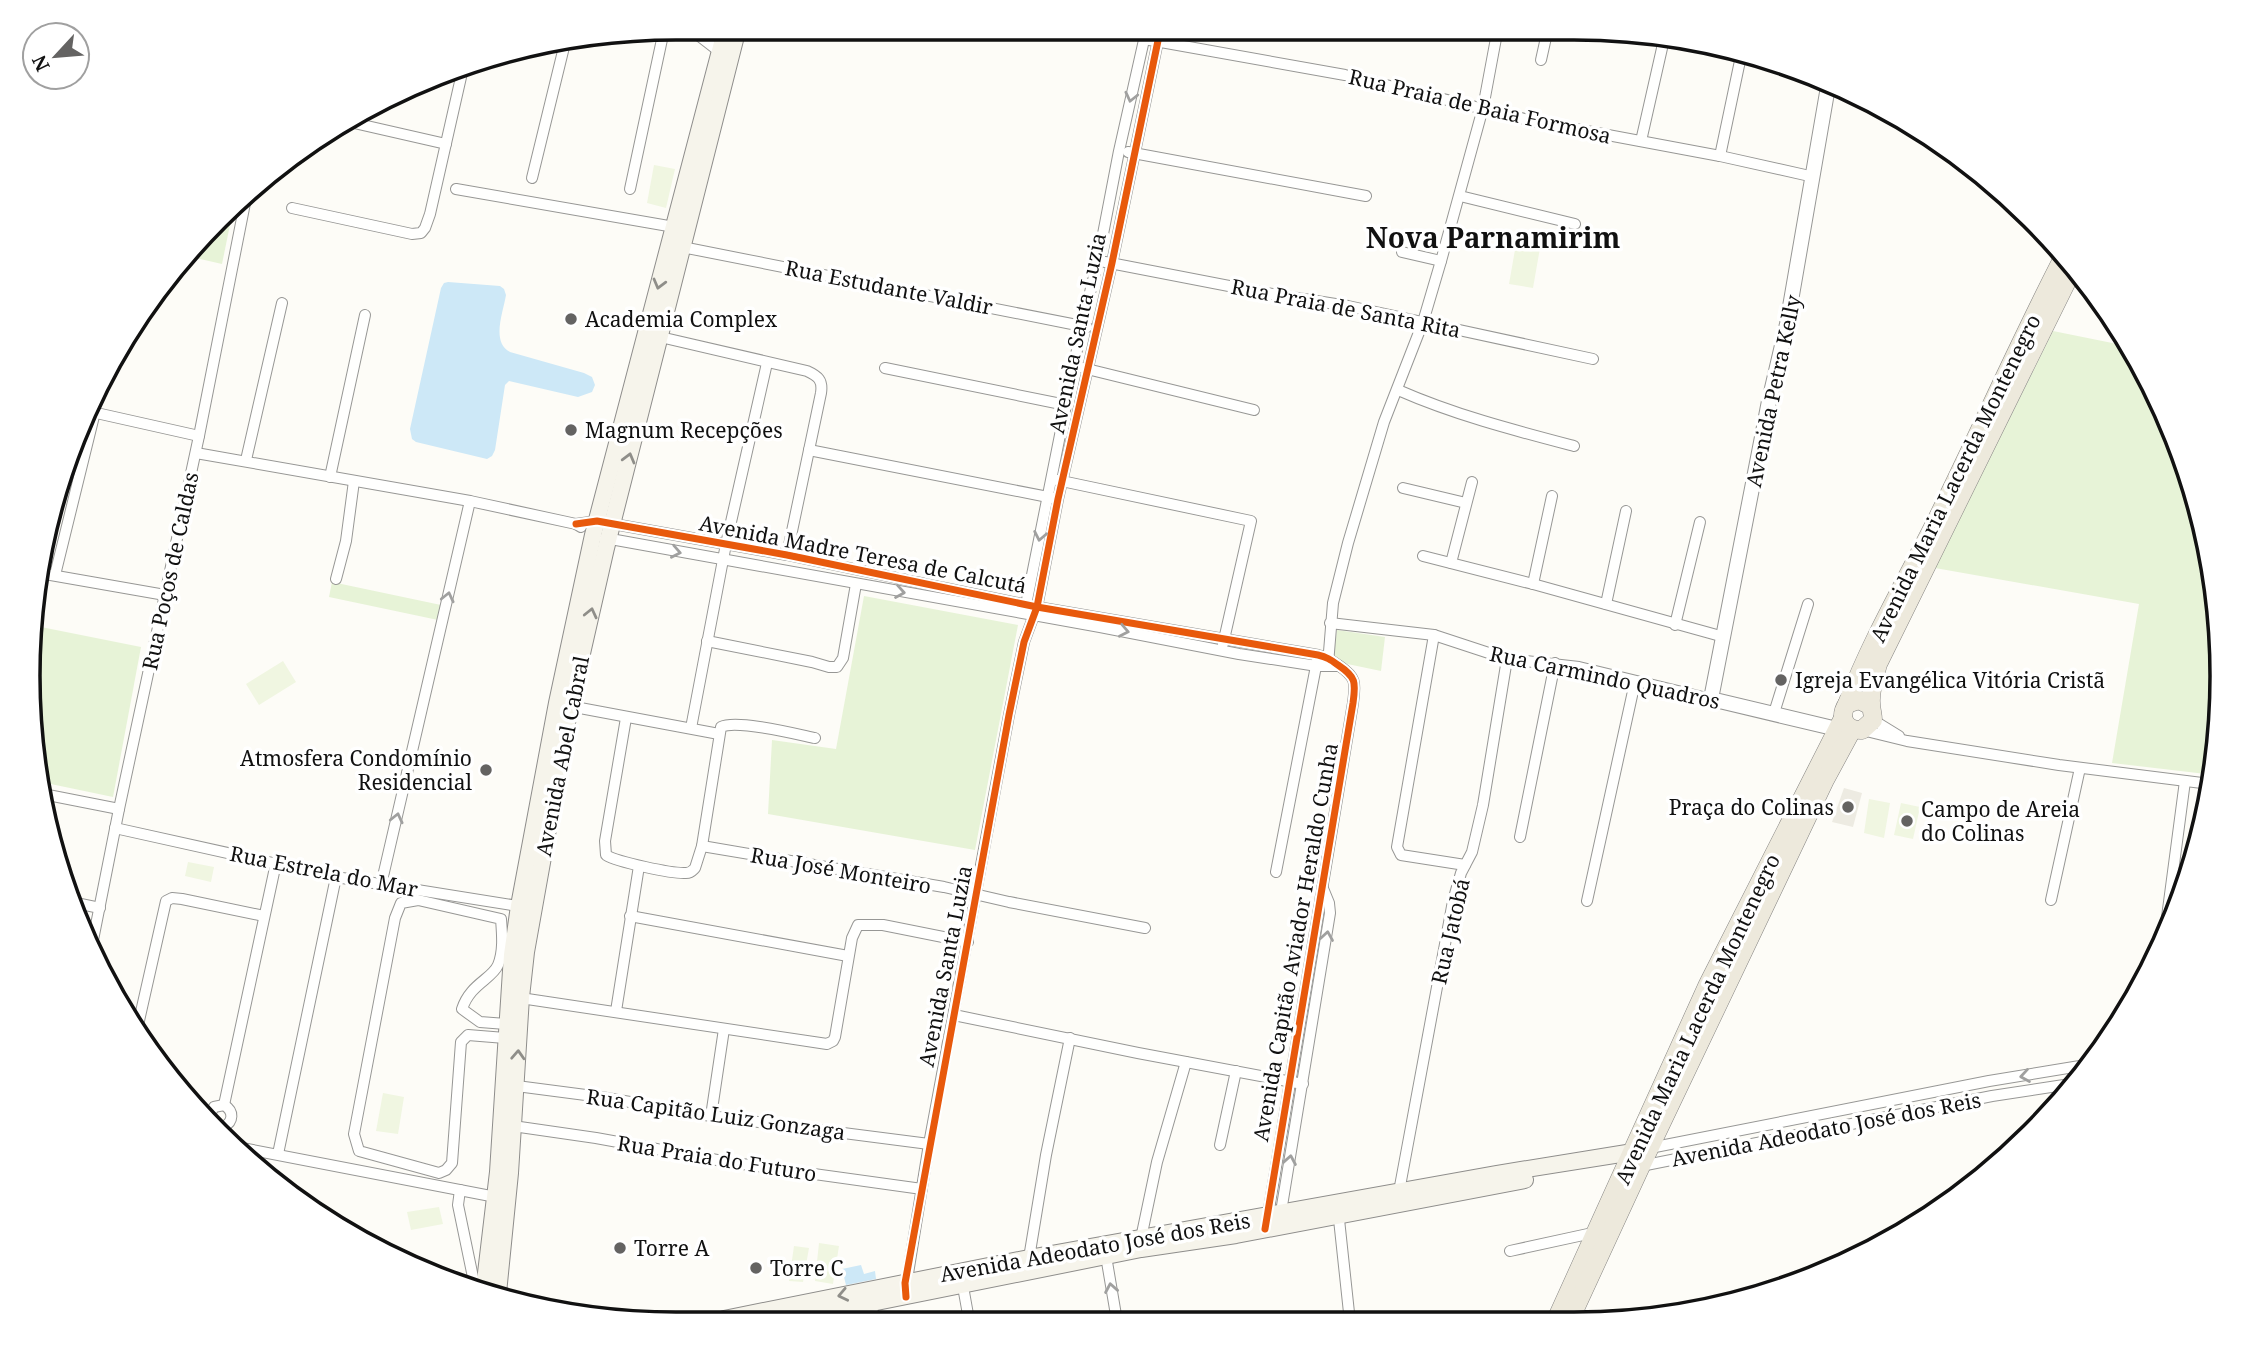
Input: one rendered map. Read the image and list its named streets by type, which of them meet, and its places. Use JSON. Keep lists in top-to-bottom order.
{
  "streets": {
    "main road": ["Avenida Maria Lacerda Montenegro", "Avenida Abel Cabral", "Avenida Adeodato José dos Reis"],
    "street": [
      "Rua Praia de Baia Formosa",
      "Rua Estudante Valdir",
      "Rua Praia de Santa Rita",
      "Avenida Santa Luzia",
      "Avenida Petra Kelly",
      "Avenida Madre Teresa de Calcutá",
      "Rua Poços de Caldas",
      "Rua Carmindo Quadros",
      "Rua José Monteiro",
      "Rua Estrela do Mar",
      "Rua Jatobá",
      "Avenida Capitão Aviador Heraldo Cunha",
      "Rua Capitão Luiz Gonzaga",
      "Rua Praia do Futuro"
    ]
  },
  "crossings": [
    ["Rua Praia de Baia Formosa", "Avenida Petra Kelly"],
    ["Rua Estudante Valdir", "Avenida Santa Luzia"],
    ["Rua Estudante Valdir", "Avenida Abel Cabral"],
    ["Rua Praia de Santa Rita", "Avenida Santa Luzia"],
    ["Avenida Santa Luzia", "Avenida Madre Teresa de Calcutá"],
    ["Avenida Santa Luzia", "Rua José Monteiro"],
    ["Avenida Santa Luzia", "Rua Capitão Luiz Gonzaga"],
    ["Avenida Santa Luzia", "Avenida Adeodato José dos Reis"],
    ["Avenida Santa Luzia", "Rua Praia do Futuro"],
    ["Avenida Petra Kelly", "Rua Carmindo Quadros"],
    ["Avenida Maria Lacerda Montenegro", "Rua Carmindo Quadros"],
    ["Avenida Maria Lacerda Montenegro", "Avenida Adeodato José dos Reis"],
    ["Avenida Madre Teresa de Calcutá", "Rua Poços de Caldas"],
    ["Avenida Madre Teresa de Calcutá", "Avenida Abel Cabral"],
    ["Avenida Madre Teresa de Calcutá", "Avenida Capitão Aviador Heraldo Cunha"],
    ["Rua Poços de Caldas", "Rua Estrela do Mar"],
    ["Rua Carmindo Quadros", "Rua Jatobá"],
    ["Avenida Abel Cabral", "Rua Estrela do Mar"],
    ["Avenida Abel Cabral", "Rua Capitão Luiz Gonzaga"],
    ["Avenida Abel Cabral", "Rua Praia do Futuro"],
    ["Rua Jatobá", "Avenida Adeodato José dos Reis"],
    ["Avenida Capitão Aviador Heraldo Cunha", "Avenida Adeodato José dos Reis"]
  ],
  "districts": ["Nova Parnamirim"],
  "places": [
    "Academia Complex",
    "Magnum Recepções",
    "Igreja Evangélica Vitória Cristã",
    "Atmosfera Condomínio Residencial",
    "Praça do Colinas",
    "Campo de Areia do Colinas",
    "Torre A",
    "Torre C"
  ],
  "north": "bottom left"
}
